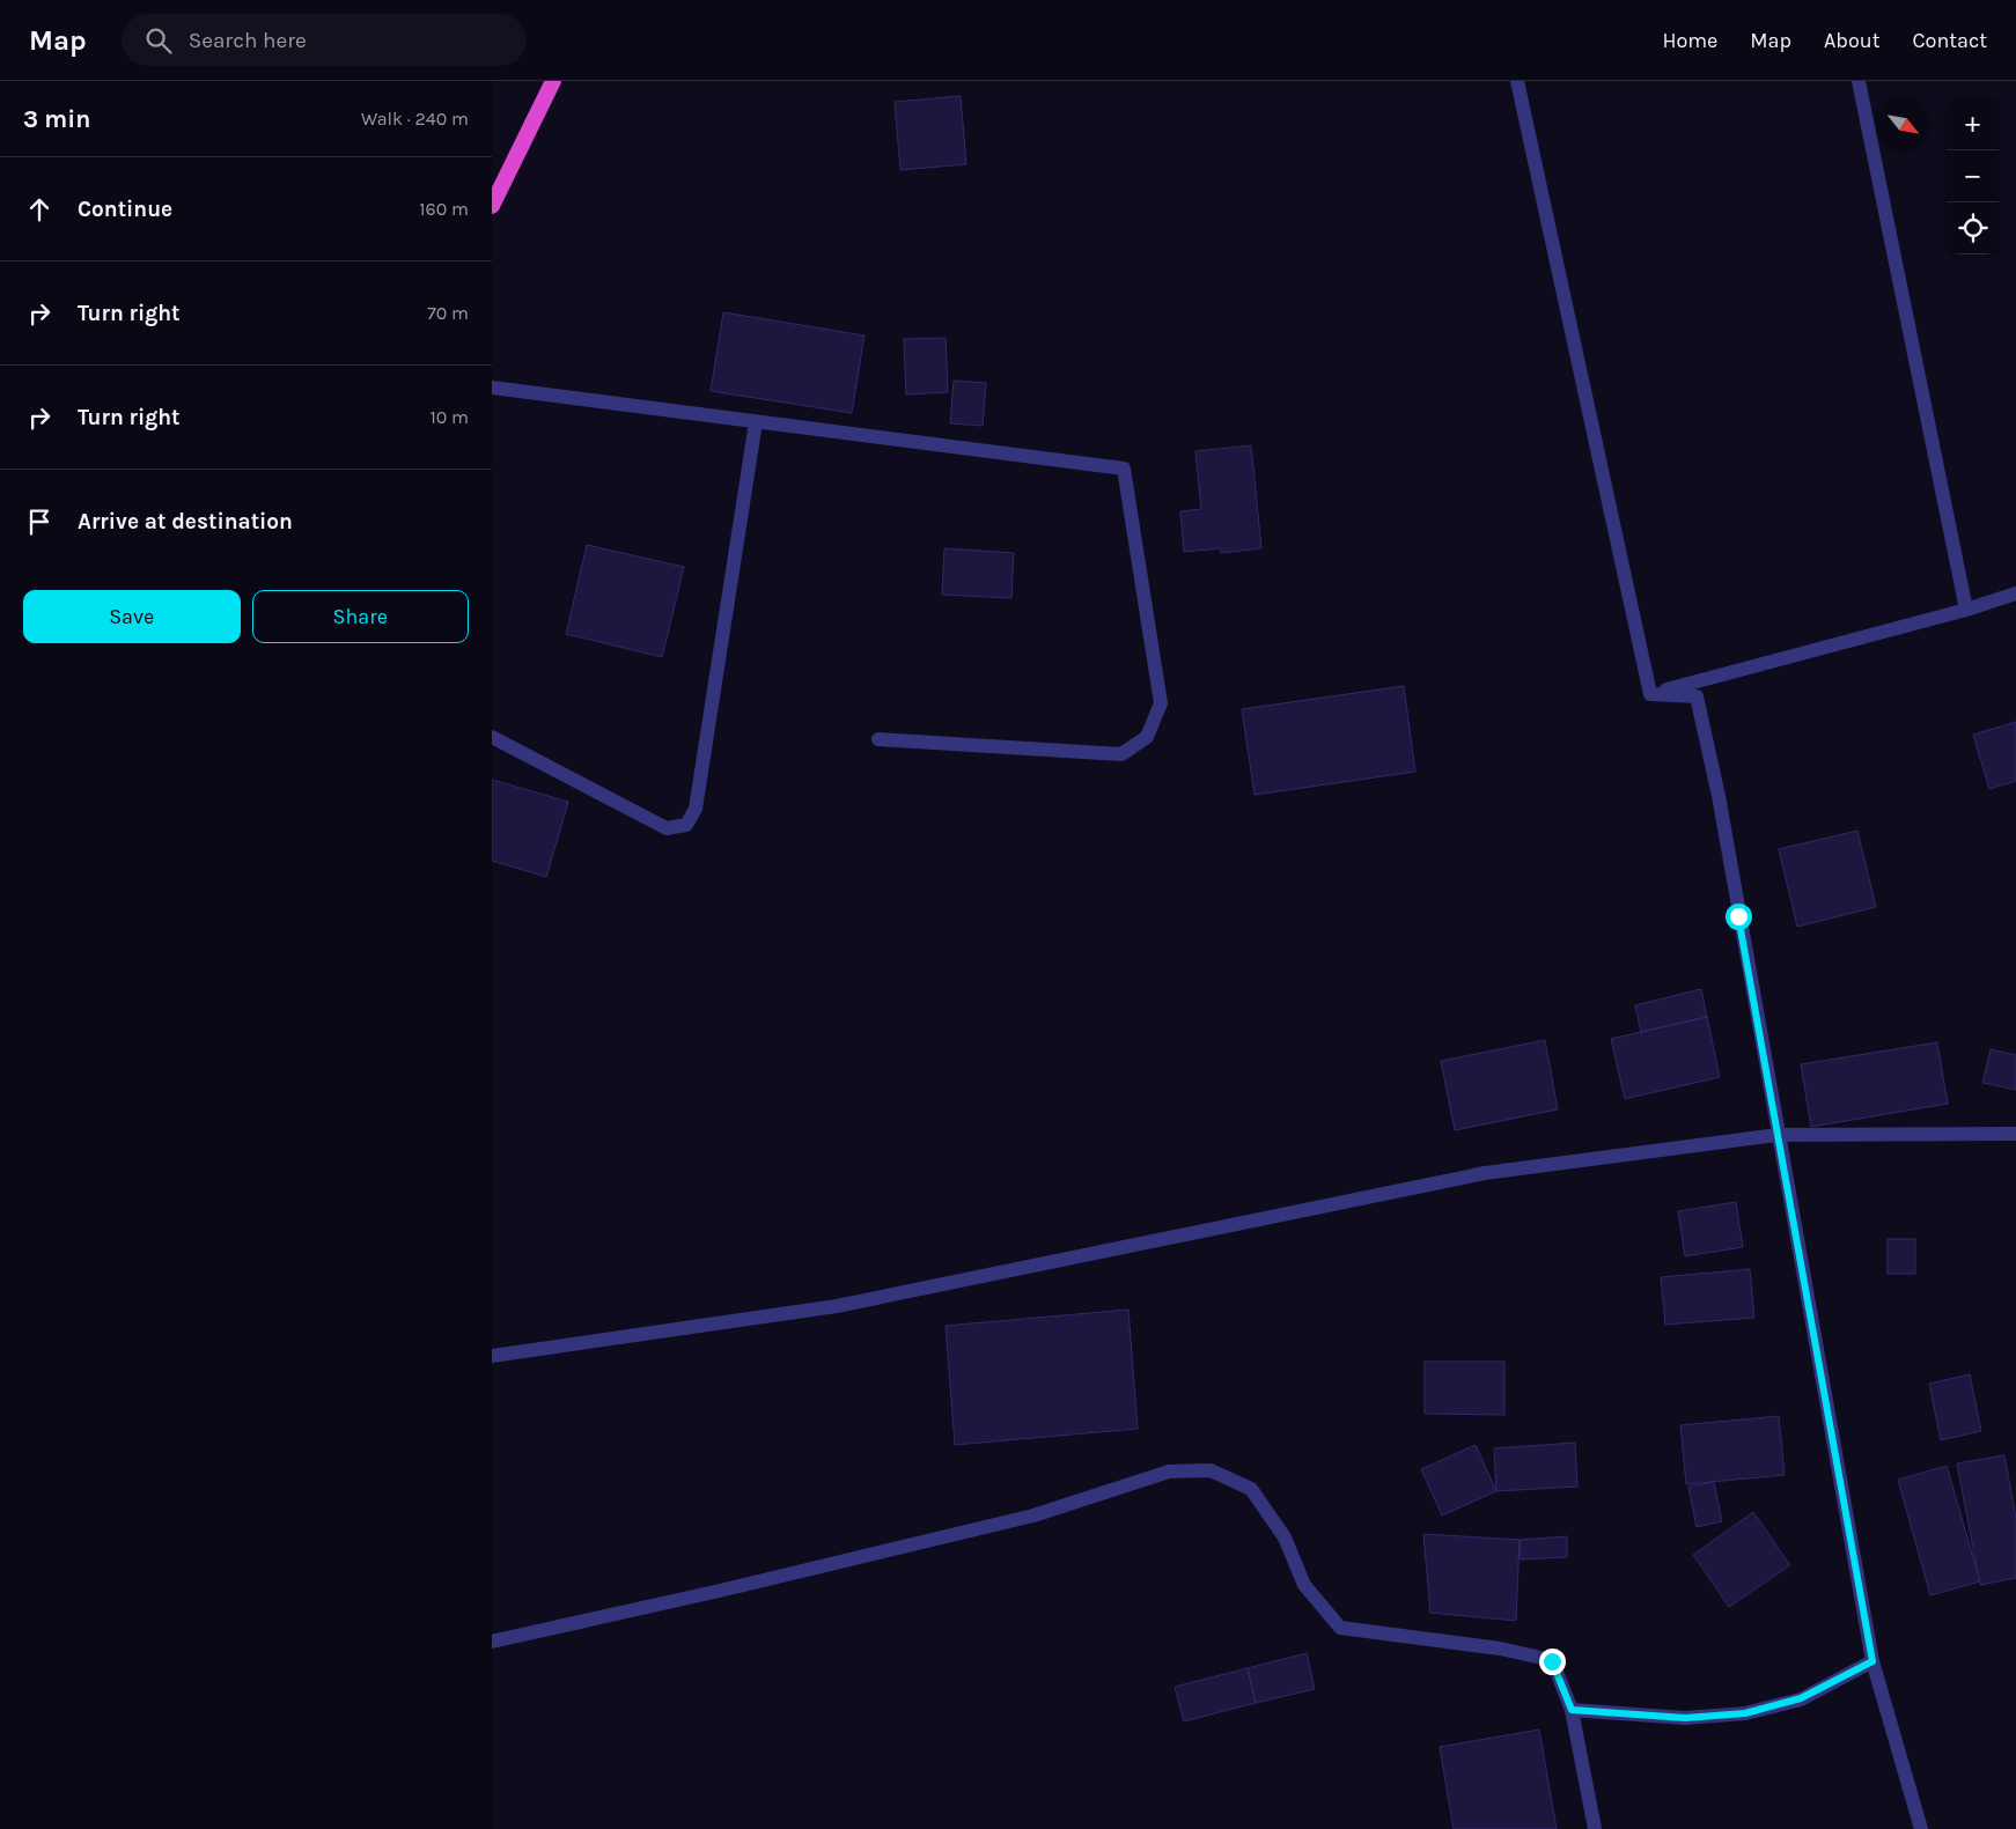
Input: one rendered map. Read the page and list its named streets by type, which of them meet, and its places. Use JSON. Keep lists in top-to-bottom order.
{
  "north": "bottom right",
  "page": {
    "header": "Map",
    "search": "Search here",
    "nav": [
      "Home",
      "Map",
      "About",
      "Contact"
    ],
    "heading": ["3 min", "Walk · 240 m"],
    "map_buttons": ["+", "−"],
    "list": [
      ["Continue", "160 m"],
      ["Turn right", "70 m"],
      ["Turn right", "10 m"],
      "Arrive at destination"
    ],
    "buttons": ["Save", "Share"]
  }
}
